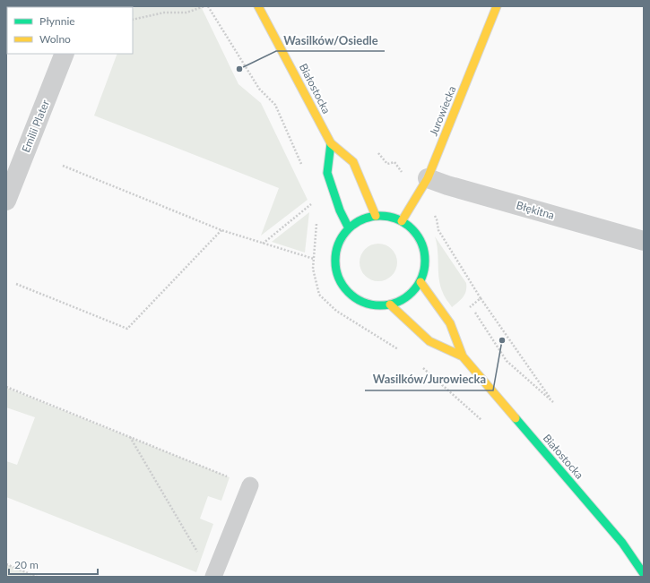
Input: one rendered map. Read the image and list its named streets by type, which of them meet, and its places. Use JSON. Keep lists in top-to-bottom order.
{
  "streets": {
    "main road": ["Białostocka", "Jurowiecka"],
    "street": ["Emilii Plater", "Błękitna"]
  },
  "crossings": [
    ["Białostocka", "Jurowiecka"],
    ["Jurowiecka", "Błękitna"]
  ],
  "places": ["Wasilków/Osiedle", "Wasilków/Jurowiecka"],
  "legend": ["Płynnie", "Wolno"],
  "scale_bar": "20 m"
}
